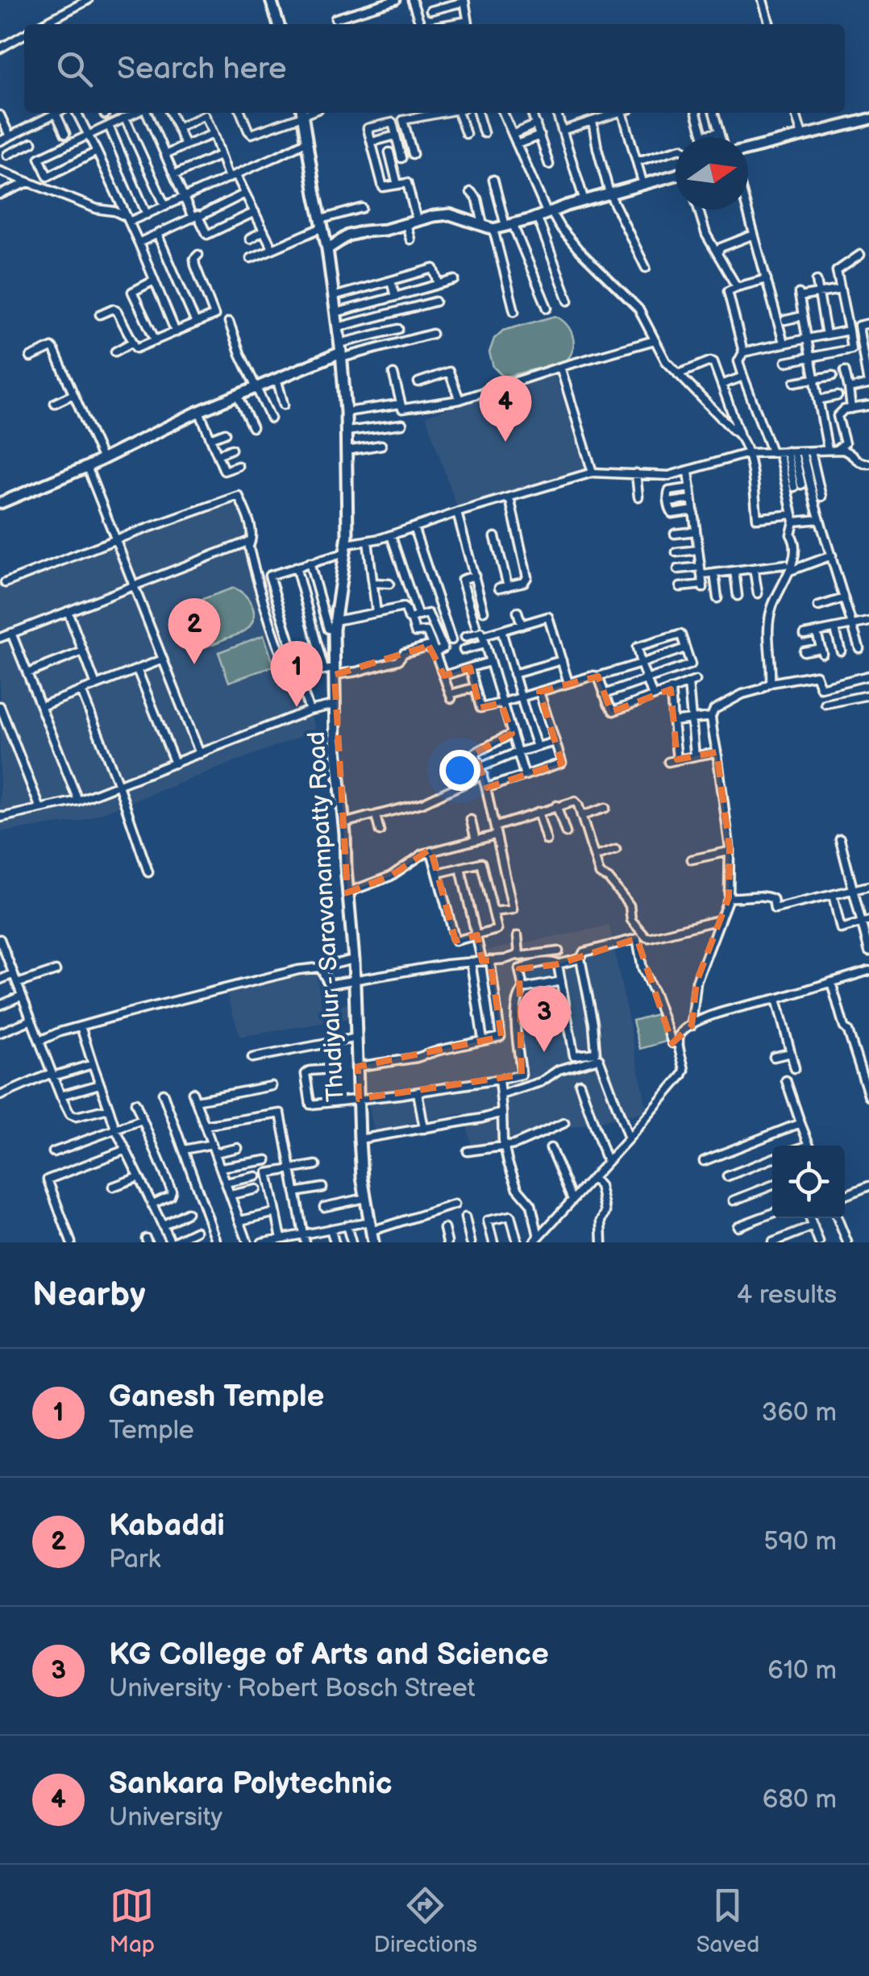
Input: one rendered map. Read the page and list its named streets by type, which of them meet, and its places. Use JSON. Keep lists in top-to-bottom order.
{
  "streets": {
    "main road": ["Thudiyalur - Saravanampatty Road"]
  },
  "north": "right",
  "page": {
    "search": "Search here",
    "pins": [
      "4",
      "2",
      "1",
      "3"
    ],
    "heading": ["Nearby", "4 results"],
    "list": [
      {
        "mark": "1",
        "name": "Ganesh Temple",
        "note": "Temple",
        "value": "360 m"
      },
      {
        "mark": "2",
        "name": "Kabaddi",
        "note": "Park",
        "value": "590 m"
      },
      {
        "mark": "3",
        "name": "KG College of Arts and Science",
        "note": "University · Robert Bosch Street",
        "value": "610 m"
      },
      {
        "mark": "4",
        "name": "Sankara Polytechnic",
        "note": "University",
        "value": "680 m"
      }
    ],
    "nav": ["Map", "Directions", "Saved"]
  }
}
